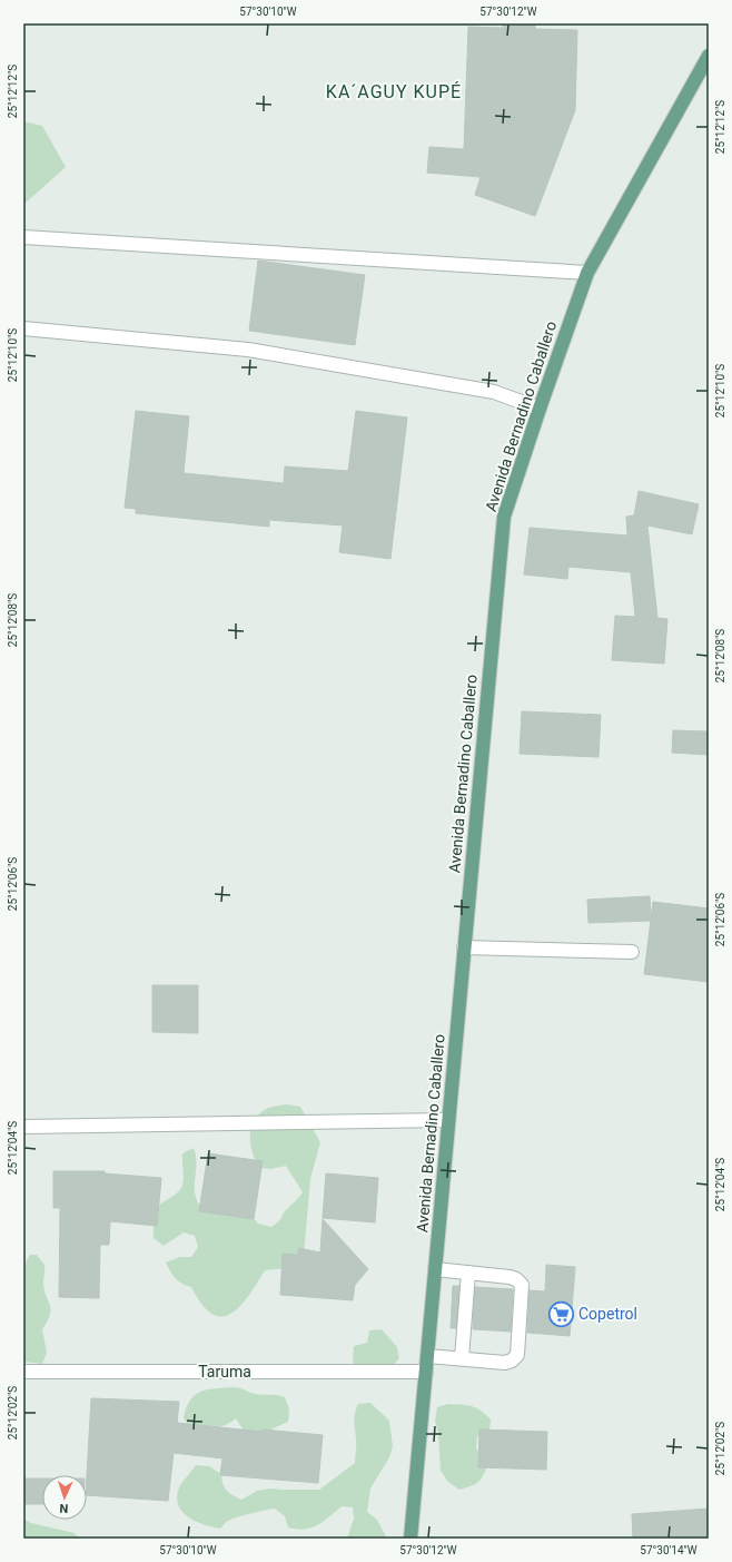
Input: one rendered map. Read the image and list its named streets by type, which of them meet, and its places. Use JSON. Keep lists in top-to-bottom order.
{
  "streets": {
    "main road": ["Avenida Bernadino Caballero"],
    "street": ["Taruma"]
  },
  "crossings": [
    ["Avenida Bernadino Caballero", "Taruma"]
  ],
  "districts": ["KA´AGUY KUPÉ"],
  "places": {
    "supermarket": ["Copetrol"]
  },
  "north": "bottom",
  "coordinates": [
    "57°30'10\"W",
    "57°30'12\"W",
    "25°12'12\"S",
    "25°12'10\"S",
    "25°12'08\"S",
    "25°12'06\"S",
    "25°12'04\"S",
    "25°12'02\"S",
    "57°30'14\"W"
  ]
}
